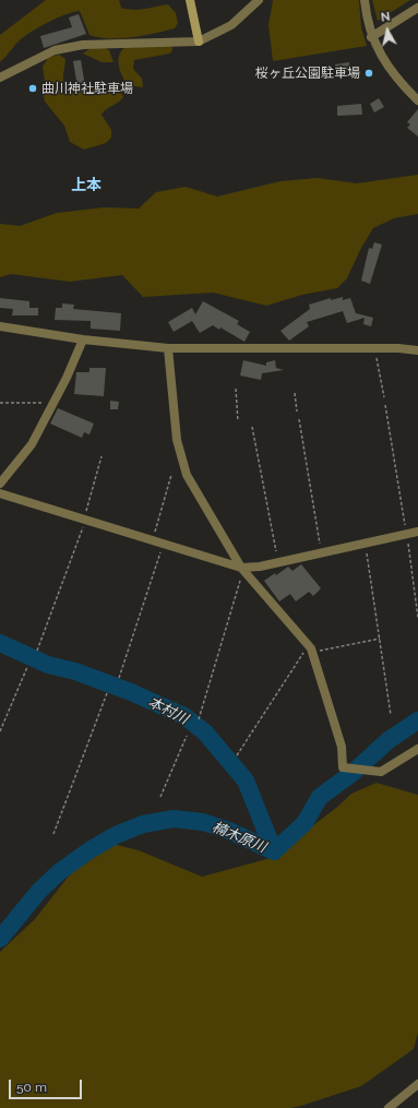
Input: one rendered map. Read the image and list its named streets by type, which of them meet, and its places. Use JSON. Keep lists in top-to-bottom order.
{
  "districts": ["上本"],
  "water": ["本村川", "楠木原川"],
  "places": ["桜ヶ丘公園駐車場", "曲川神社駐車場"],
  "scale_bar": "50 m",
  "north": "top"
}
